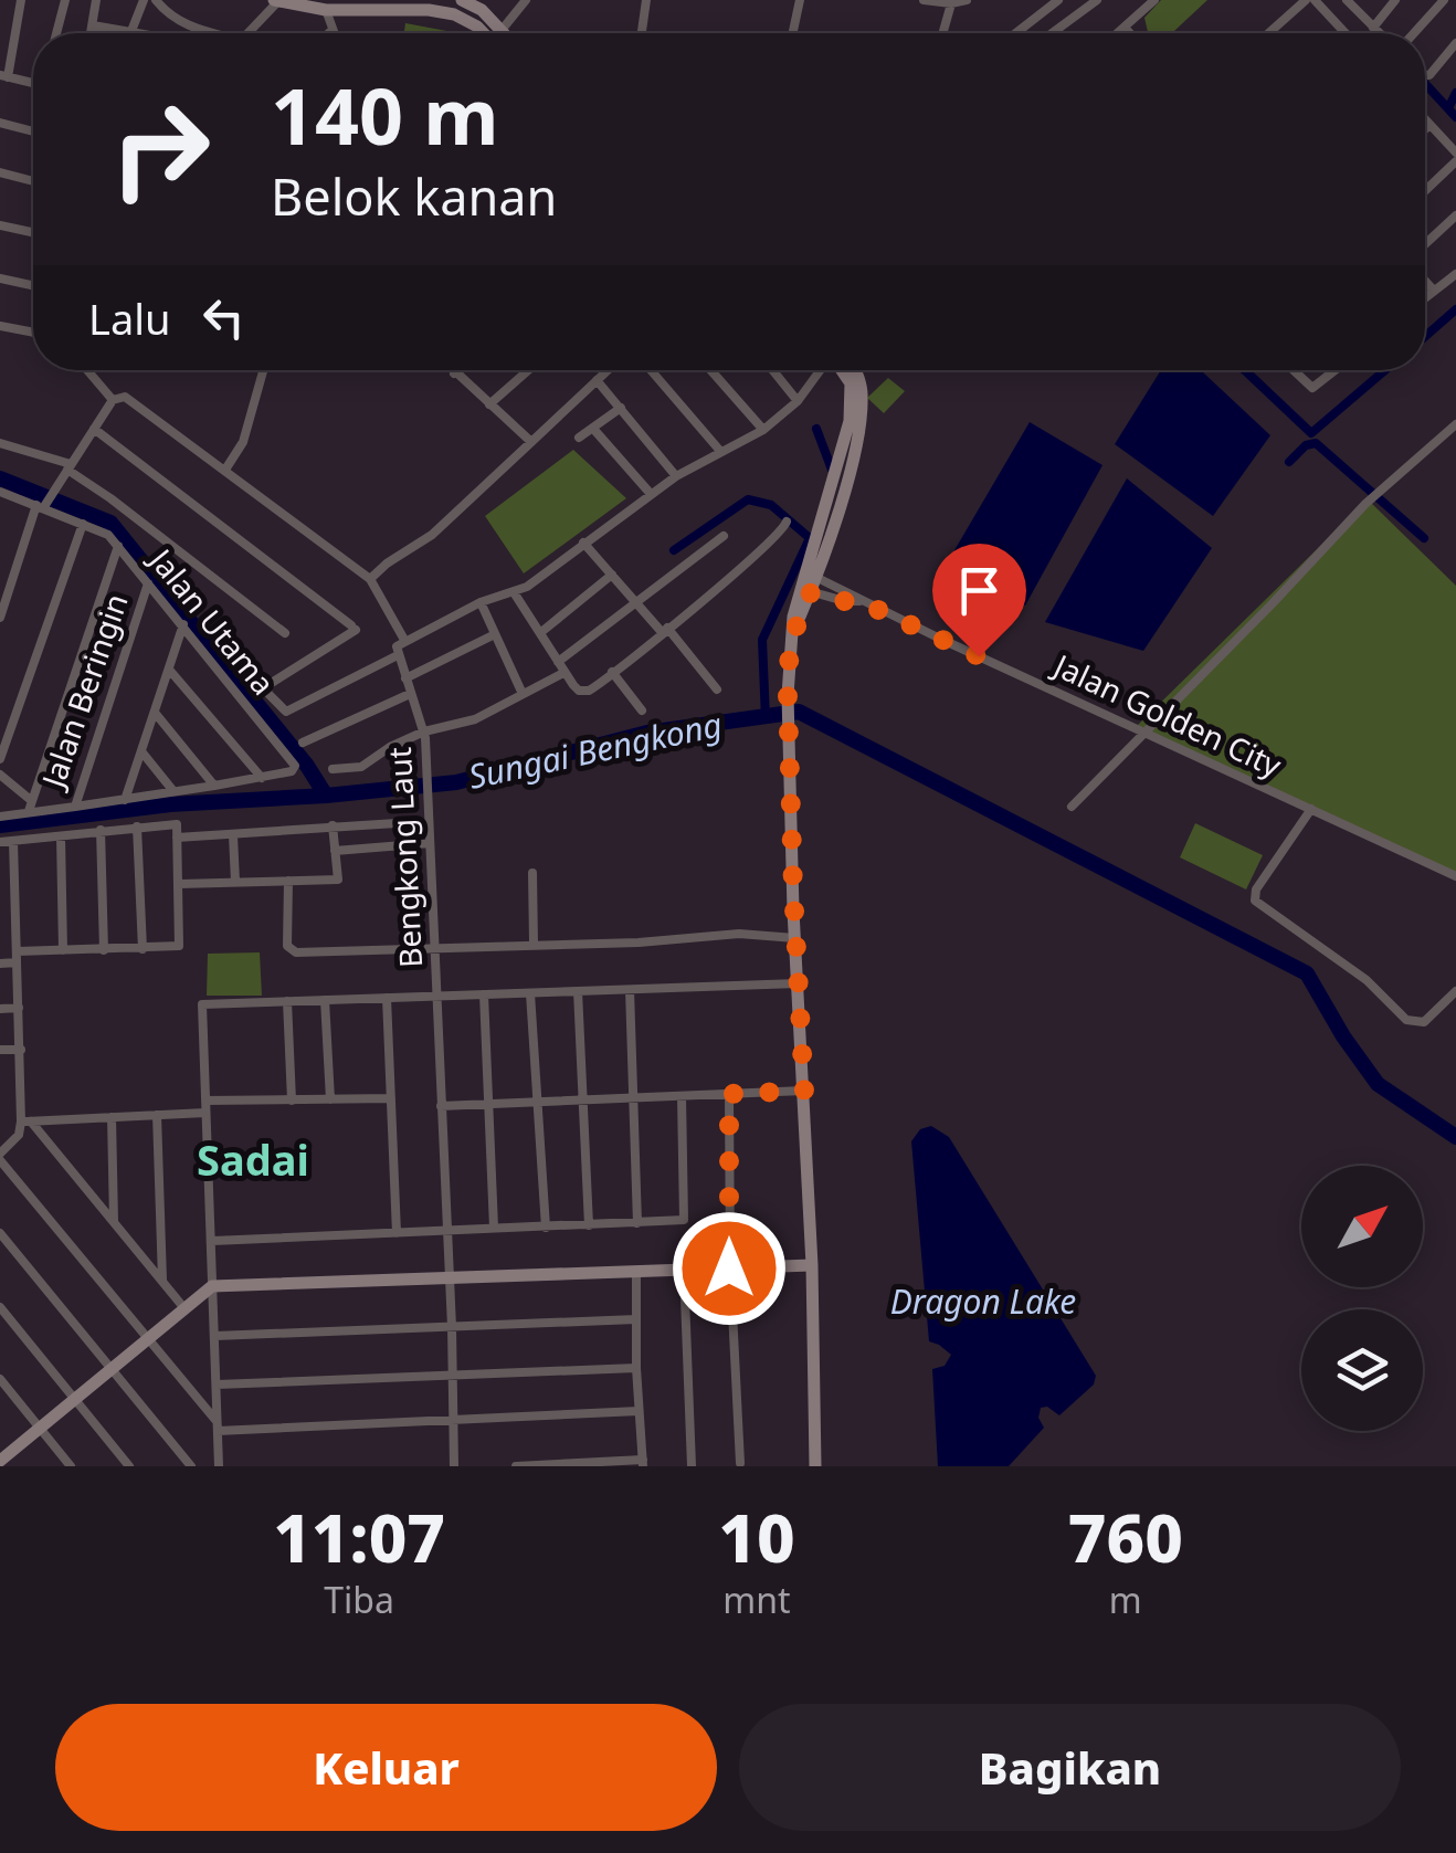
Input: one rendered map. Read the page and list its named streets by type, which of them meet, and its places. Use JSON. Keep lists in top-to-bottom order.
{
  "streets": {
    "street": [
      "Jalan Utama",
      "Jalan Beringin",
      "Jalan Golden City",
      "Bengkong Laut"
    ]
  },
  "crossings": [
    ["Jalan Utama", "Jalan Beringin"]
  ],
  "districts": ["Sadai"],
  "water": ["Sungai Bengkong", "Dragon Lake"],
  "north": "top right",
  "page": {
    "turn": ["140 m", "Belok kanan"],
    "then": "Lalu",
    "eta": [
      "11:07",
      "Tiba",
      "10",
      "mnt",
      "760",
      "m"
    ],
    "buttons": ["Keluar", "Bagikan"]
  }
}
